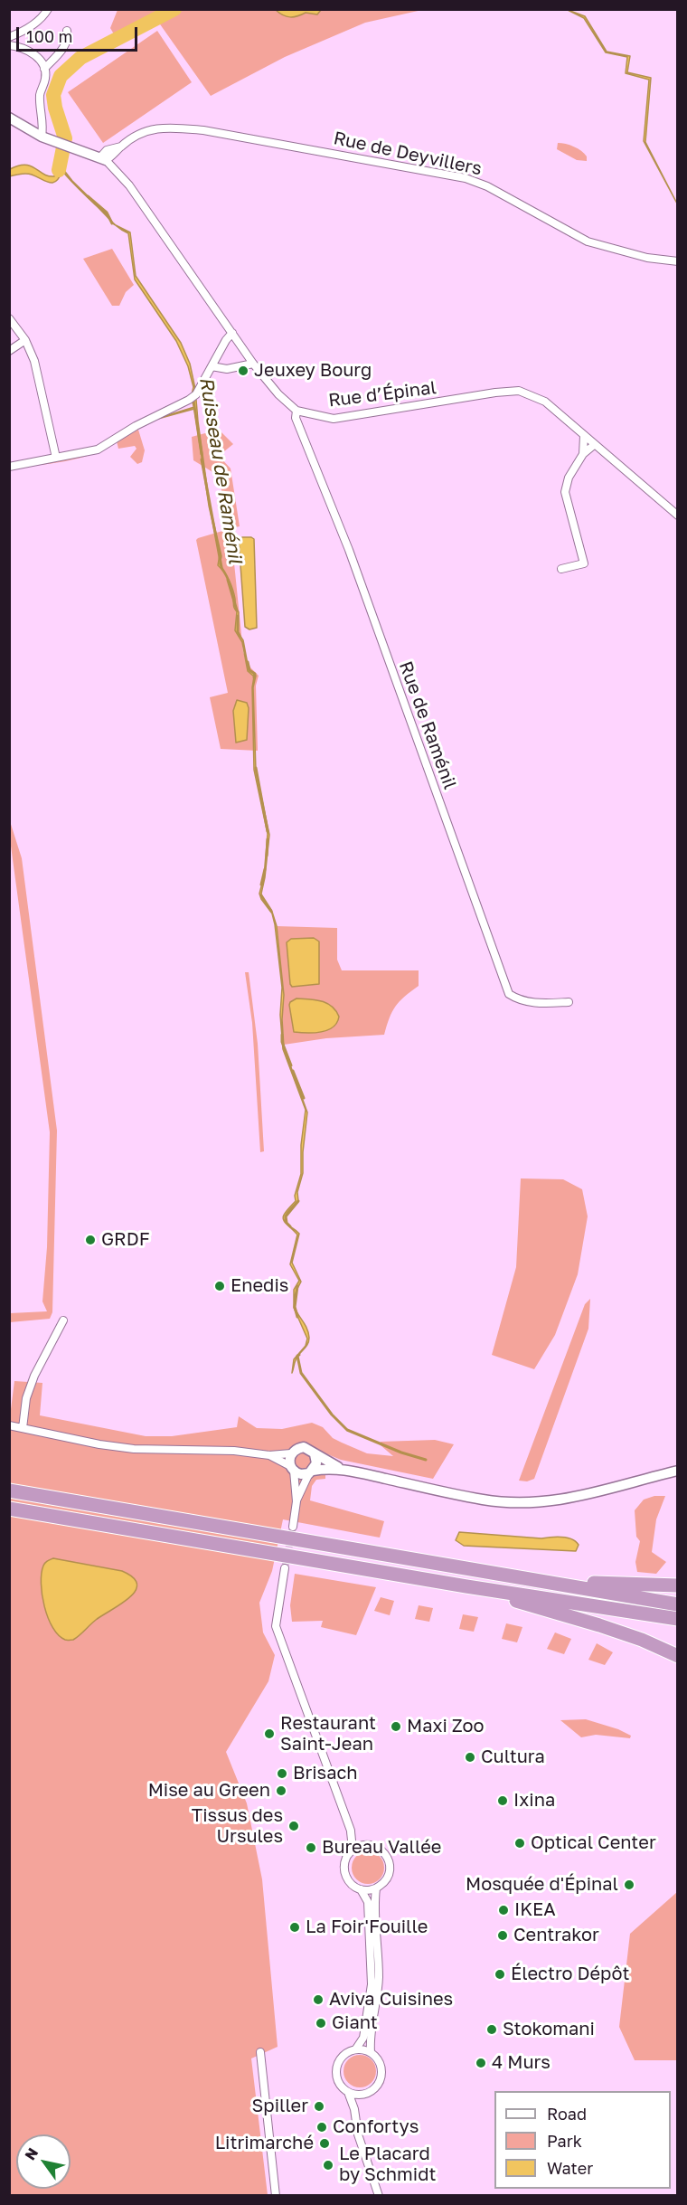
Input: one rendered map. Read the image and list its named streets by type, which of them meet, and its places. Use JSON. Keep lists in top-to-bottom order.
{
  "streets": {
    "street": ["Rue de Deyvillers", "Rue d’Épinal", "Rue de Raménil"]
  },
  "crossings": [
    ["Rue d’Épinal", "Rue de Raménil"]
  ],
  "water": ["Ruisseau de Raménil"],
  "places": [
    "Jeuxey Bourg",
    "GRDF",
    "Enedis",
    "Maxi Zoo",
    "Restaurant Saint-Jean",
    "Cultura",
    "Brisach",
    "Mise au Green",
    "Ixina",
    "Tissus des Ursules",
    "Optical Center",
    "Bureau Vallée",
    "Mosquée d'Épinal",
    "IKEA",
    "La Foir'Fouille",
    "Centrakor",
    "Électro Dépôt",
    "Aviva Cuisines",
    "Giant",
    "Stokomani",
    "4 Murs",
    "Spiller",
    "Confortys",
    "Litrimarché",
    "Le Placard by Schmidt"
  ],
  "legend": ["Road", "Park", "Water"],
  "scale_bar": "100 m",
  "north": "top left"
}
